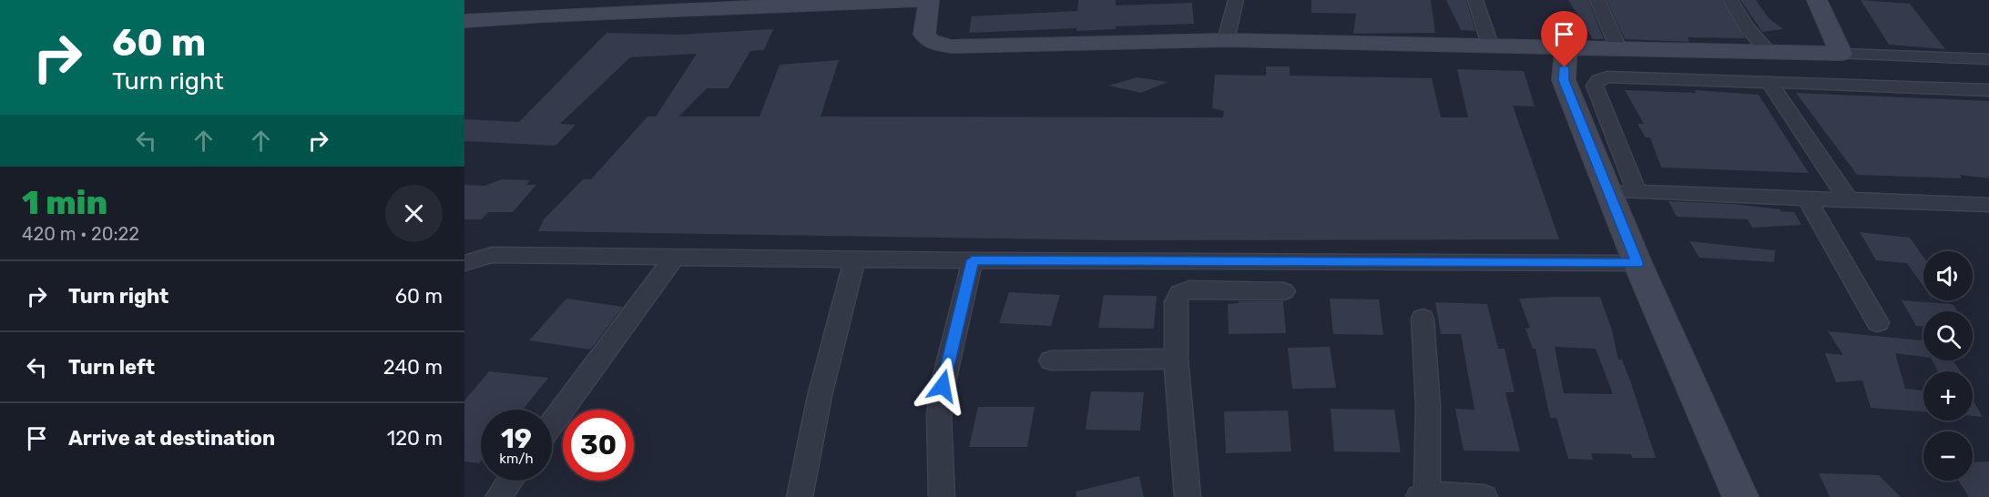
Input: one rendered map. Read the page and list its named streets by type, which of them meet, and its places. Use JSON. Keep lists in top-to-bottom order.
{
  "page": {
    "turn": ["60 m", "Turn right"],
    "heading": ["1 min", "420 m · 20:22"],
    "map_buttons": ["+", "−"],
    "list": [
      {
        "name": "Turn right",
        "value": "60 m"
      },
      {
        "name": "Turn left",
        "value": "240 m"
      },
      {
        "name": "Arrive at destination",
        "value": "120 m"
      }
    ],
    "speed": "19 km/h",
    "limit": "30"
  }
}
